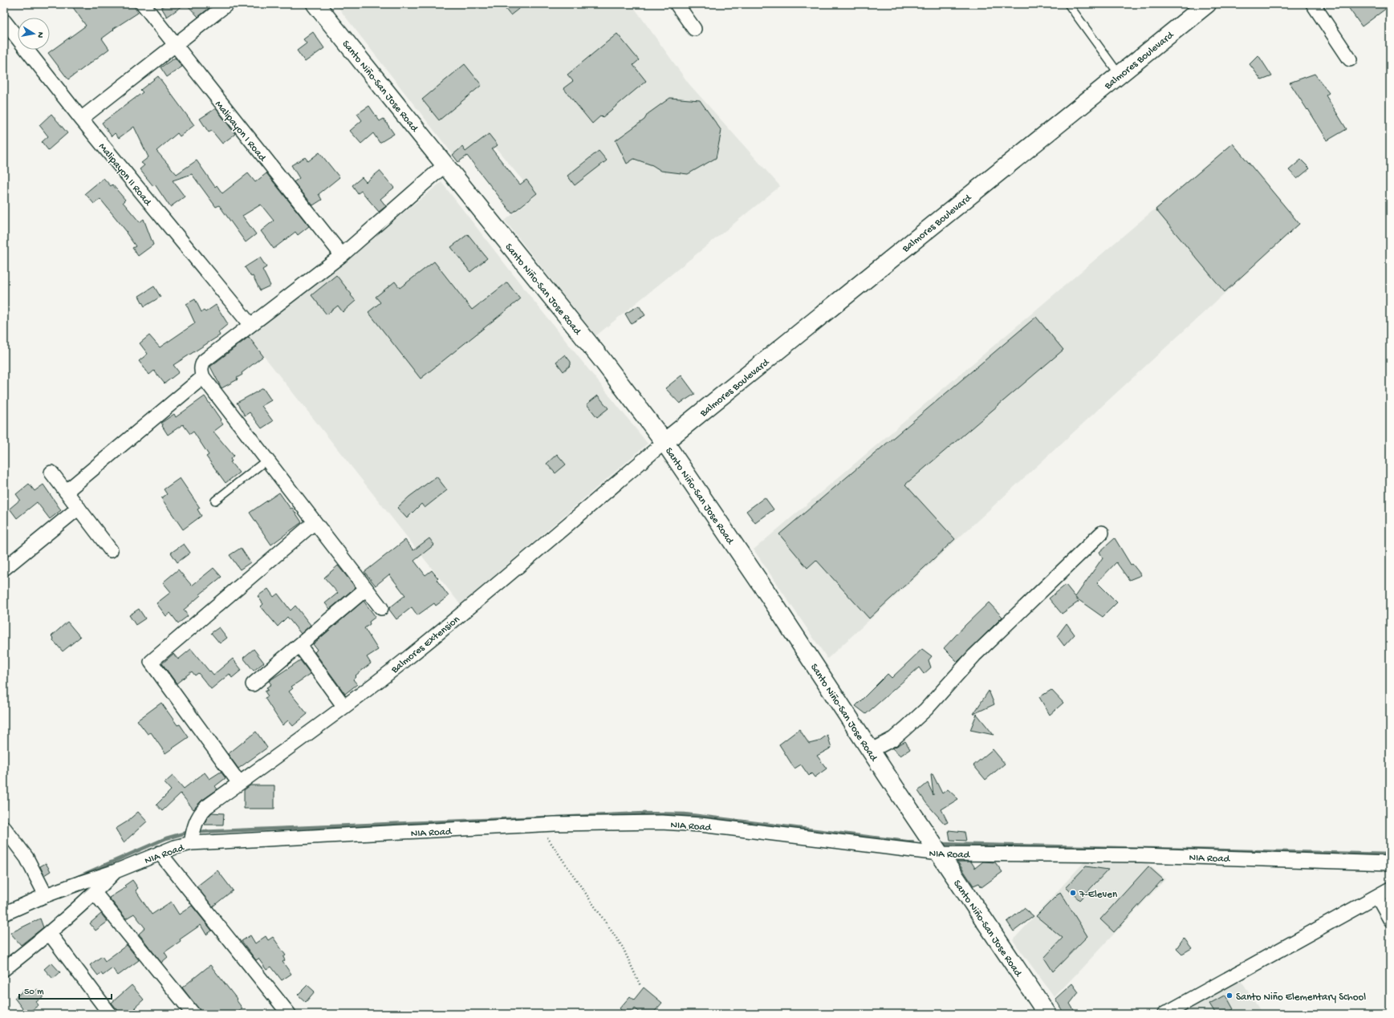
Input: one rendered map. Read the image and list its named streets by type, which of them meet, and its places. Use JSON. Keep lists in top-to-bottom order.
{
  "streets": {
    "main road": ["Balmores Boulevard", "Santo Niño-San Jose Road"],
    "street": [
      "Malipayon I Road",
      "Malipayon II Road",
      "Balmores Extension",
      "NIA Road"
    ]
  },
  "crossings": [
    ["Balmores Boulevard", "Santo Niño-San Jose Road"],
    ["Balmores Boulevard", "Balmores Extension"],
    ["Santo Niño-San Jose Road", "Balmores Extension"],
    ["Santo Niño-San Jose Road", "NIA Road"],
    ["Balmores Extension", "NIA Road"]
  ],
  "places": ["7-Eleven", "Santo Niño Elementary School"],
  "scale_bar": "50 m",
  "north": "right"
}
